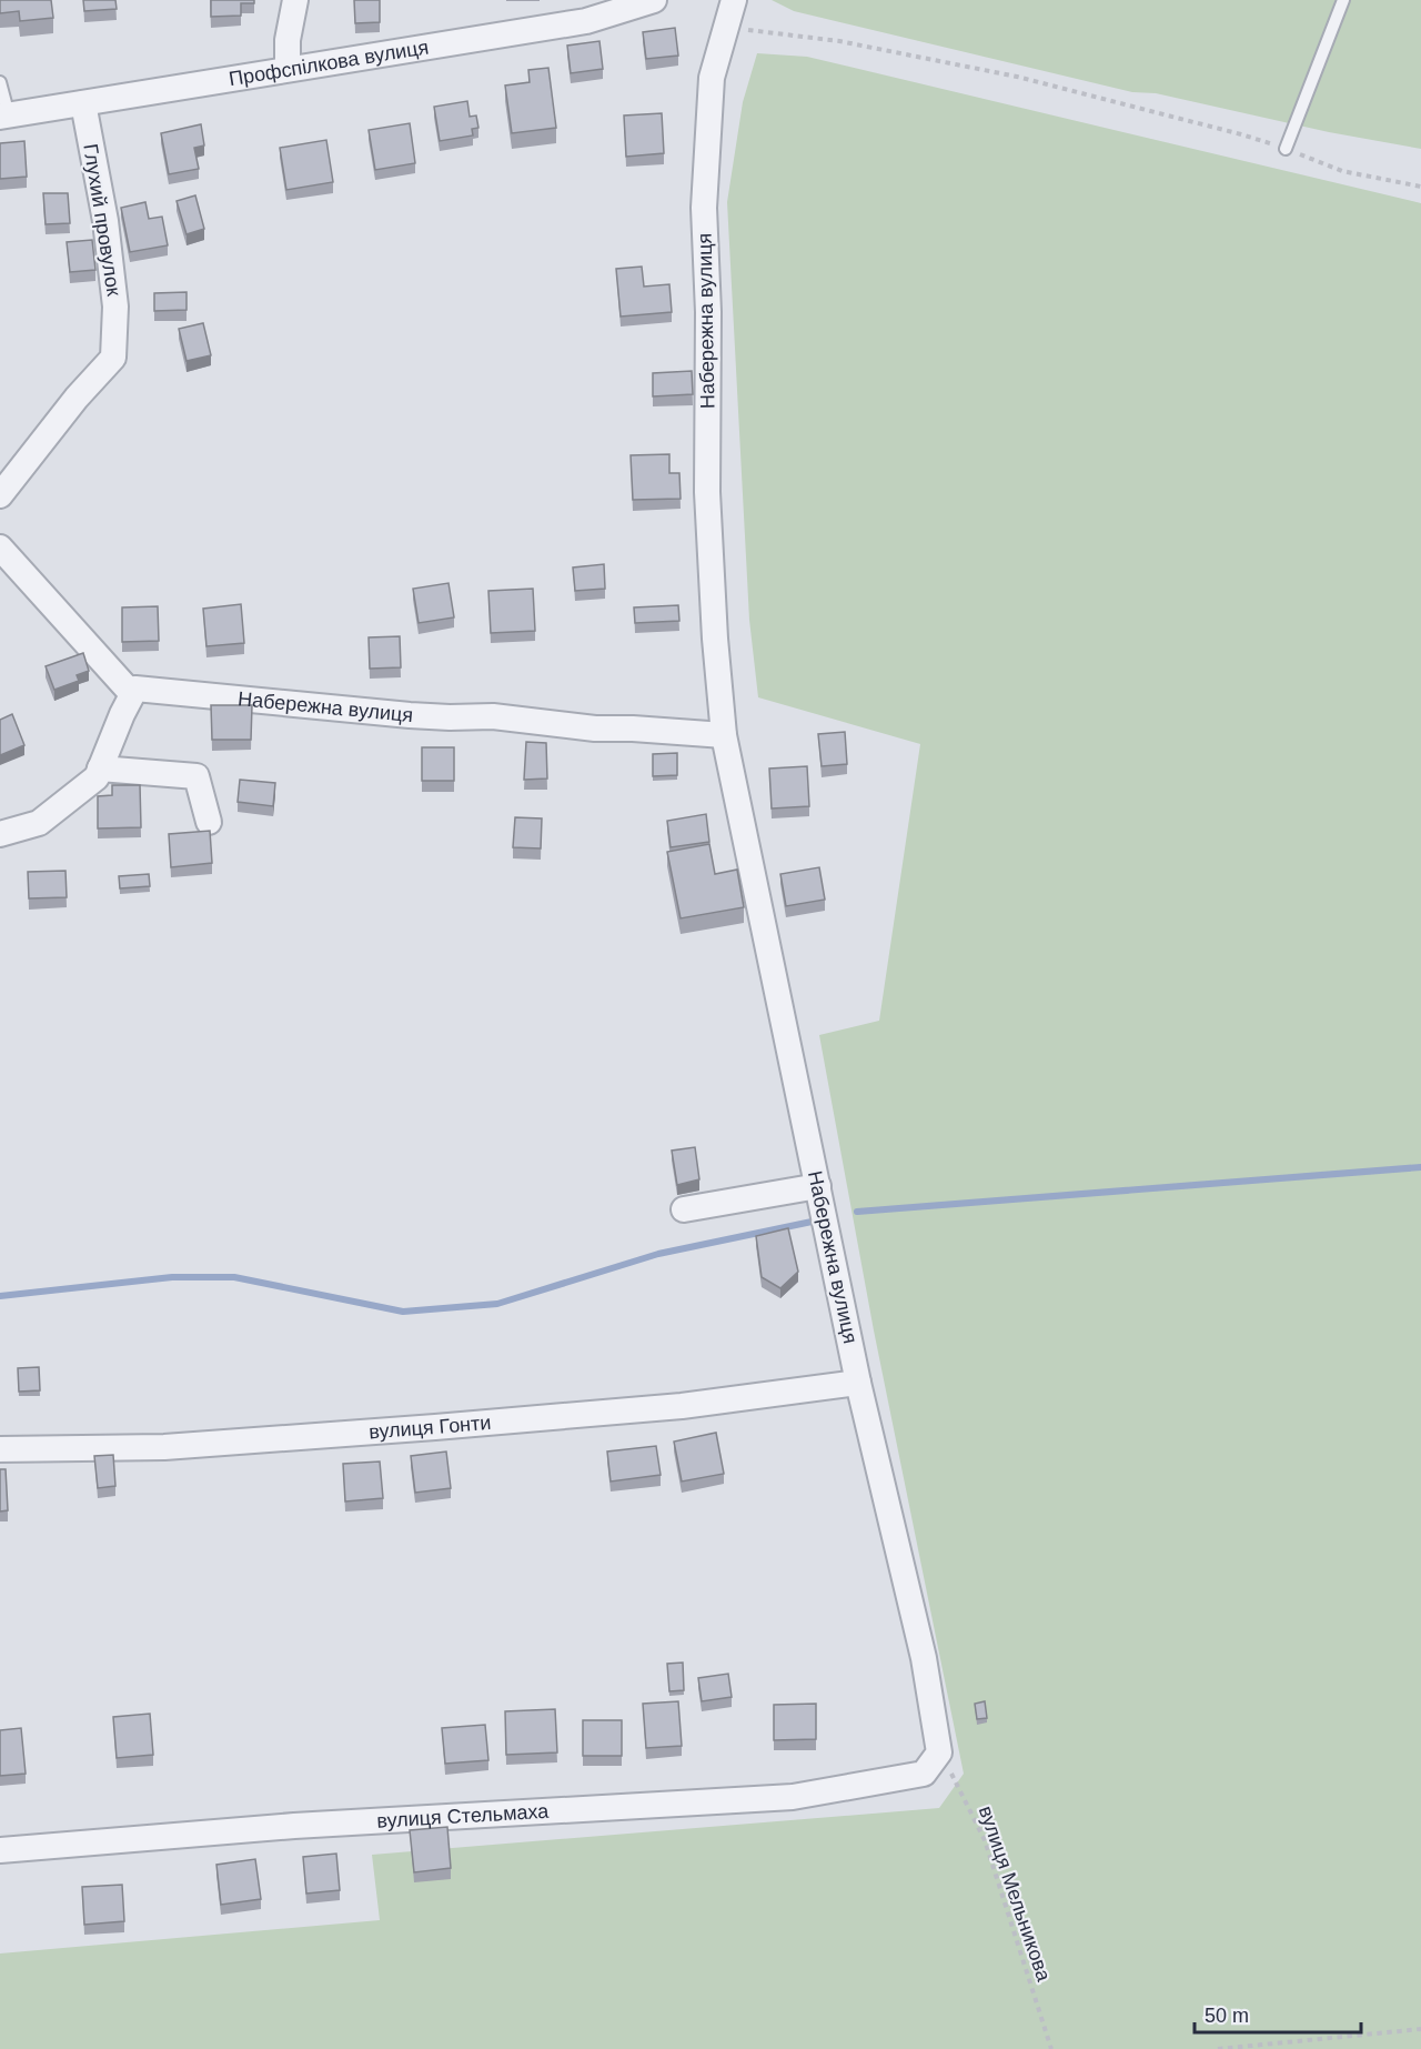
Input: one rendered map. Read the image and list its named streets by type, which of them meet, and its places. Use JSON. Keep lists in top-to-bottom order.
{
  "streets": {
    "street": [
      "Профспілкова вулиця",
      "Глухий провулок",
      "Набережна вулиця",
      "вулиця Гонти",
      "вулиця Стельмаха"
    ],
    "path": ["вулиця Мельникова"]
  },
  "crossings": [
    ["Профспілкова вулиця", "Глухий провулок"],
    ["Набережна вулиця", "вулиця Гонти"],
    ["Набережна вулиця", "вулиця Стельмаха"],
    ["Набережна вулиця", "вулиця Мельникова"],
    ["вулиця Стельмаха", "вулиця Мельникова"]
  ],
  "scale_bar": "50 m"
}
